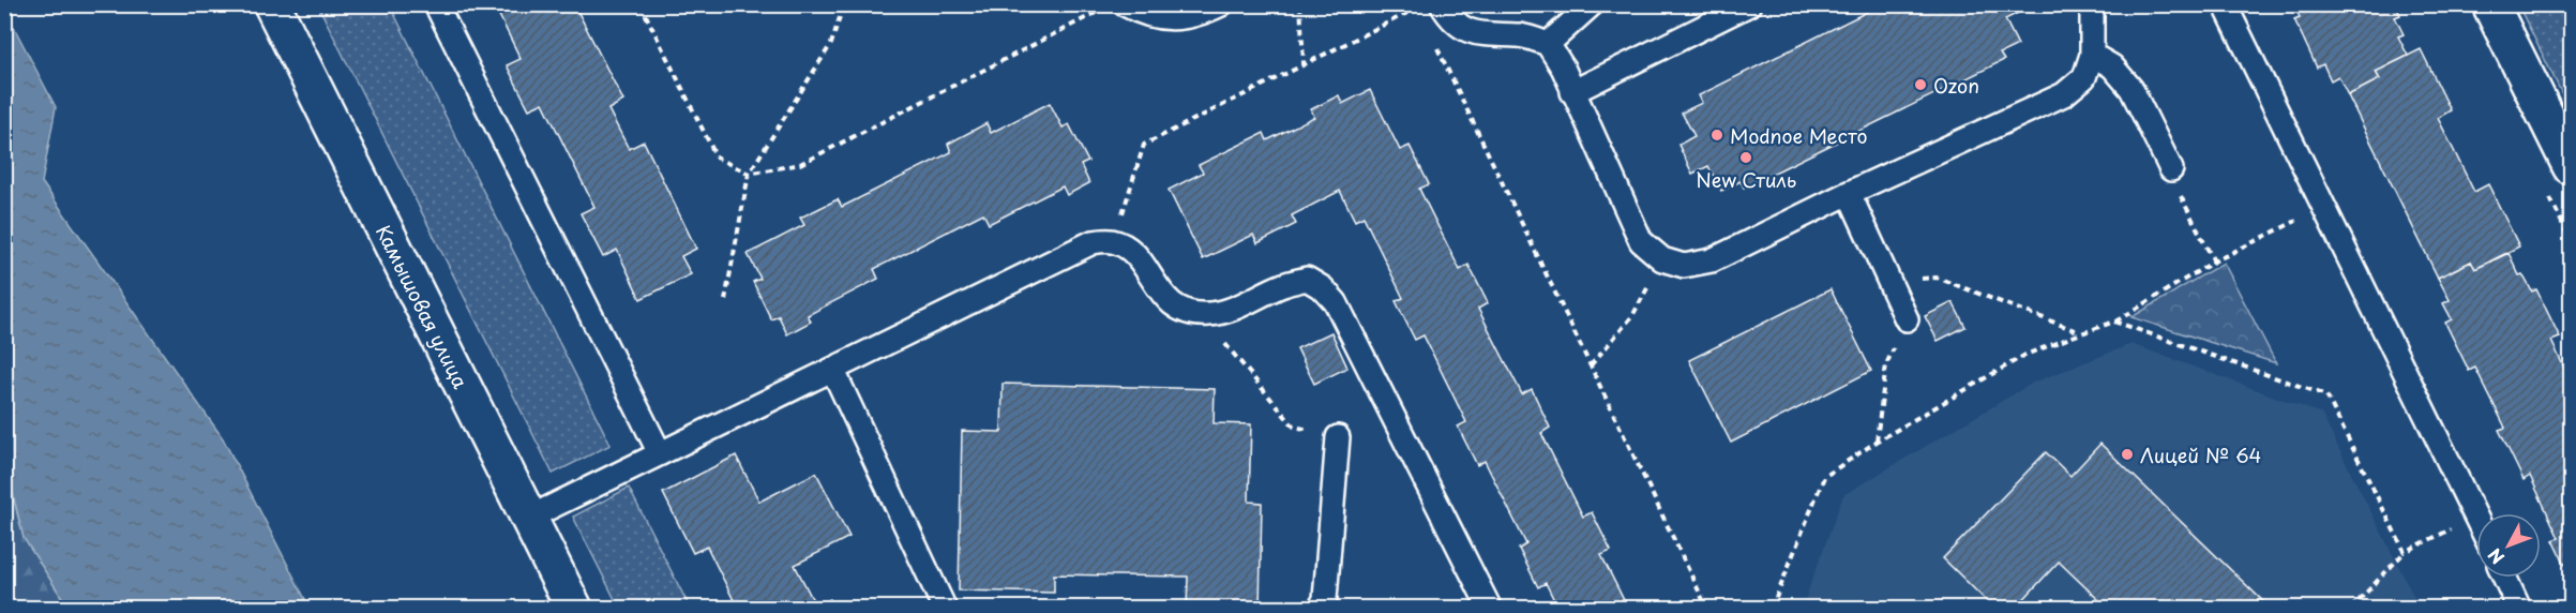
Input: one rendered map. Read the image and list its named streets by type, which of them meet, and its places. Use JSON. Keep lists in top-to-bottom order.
{
  "streets": {
    "street": ["Камышовая улица"]
  },
  "places": [
    "Ozon",
    "Modnoe Место",
    "New Стиль",
    "Лицей № 64"
  ],
  "north": "bottom left"
}
